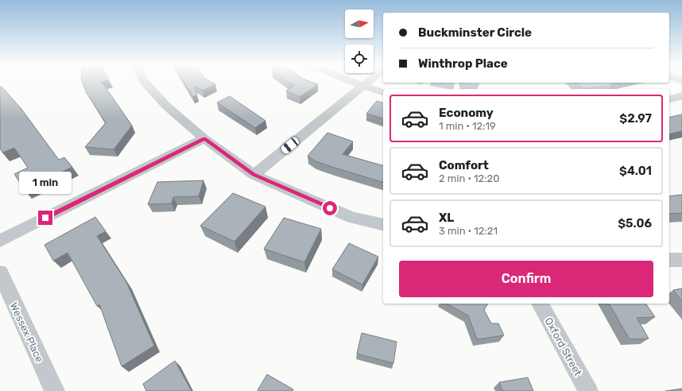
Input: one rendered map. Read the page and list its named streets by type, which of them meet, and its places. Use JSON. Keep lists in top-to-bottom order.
{
  "streets": {
    "street": ["Wessex Place", "Oxford Street"]
  },
  "north": "right",
  "page": {
    "banner": ["Buckminster Circle", "Winthrop Place"],
    "list": [
      {
        "name": "Economy",
        "note": "1 min · 12:19",
        "value": "$2.97"
      },
      {
        "name": "Comfort",
        "note": "2 min · 12:20",
        "value": "$4.01"
      },
      {
        "name": "XL",
        "note": "3 min · 12:21",
        "value": "$5.06"
      }
    ],
    "bubble": "1 min",
    "buttons": "Confirm"
  }
}
